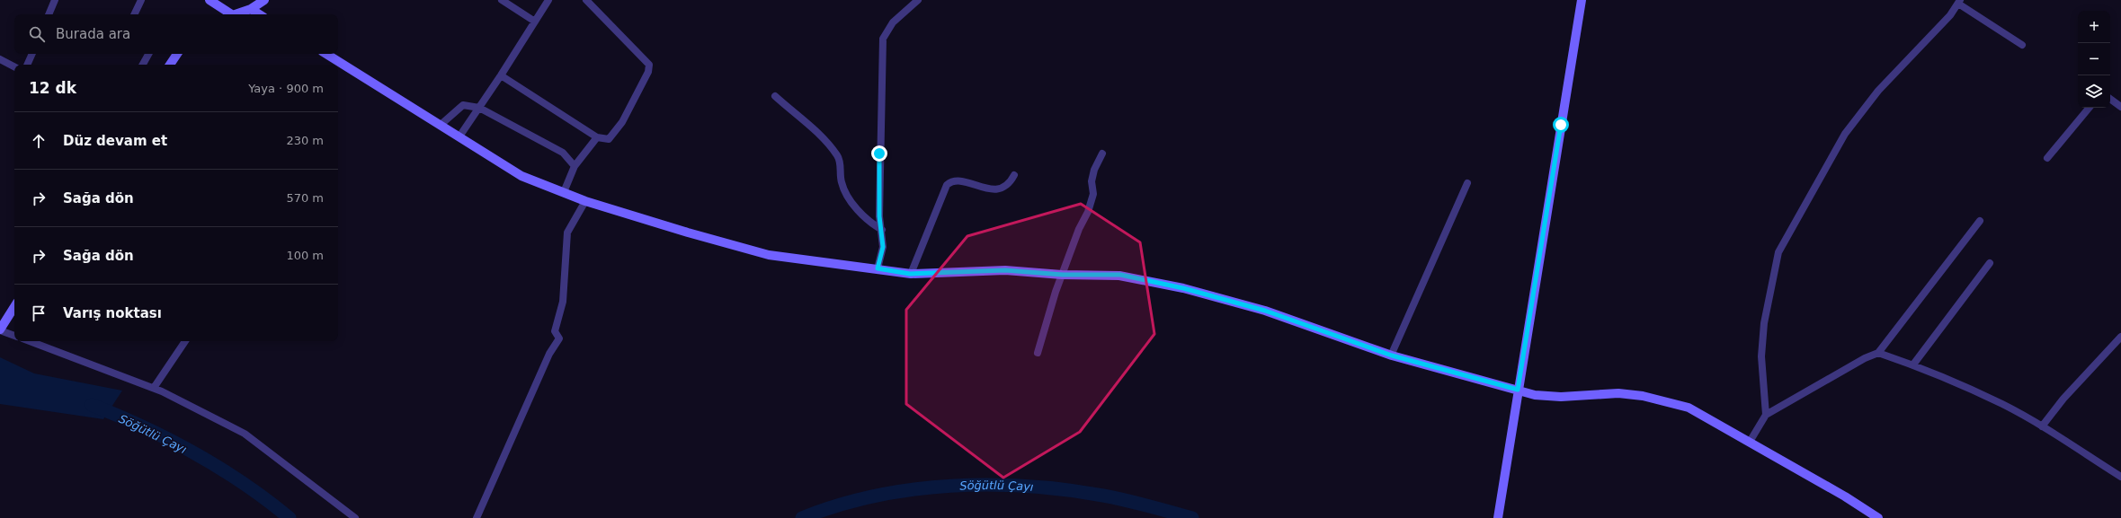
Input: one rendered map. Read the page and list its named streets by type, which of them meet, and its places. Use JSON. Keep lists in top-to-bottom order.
{
  "water": ["Söğütlü Çayı"],
  "page": {
    "map_buttons": ["+", "−"],
    "search": "Burada ara",
    "heading": ["12 dk", "Yaya · 900 m"],
    "list": [
      ["Düz devam et", "230 m"],
      ["Sağa dön", "570 m"],
      ["Sağa dön", "100 m"],
      "Varış noktası"
    ]
  }
}
